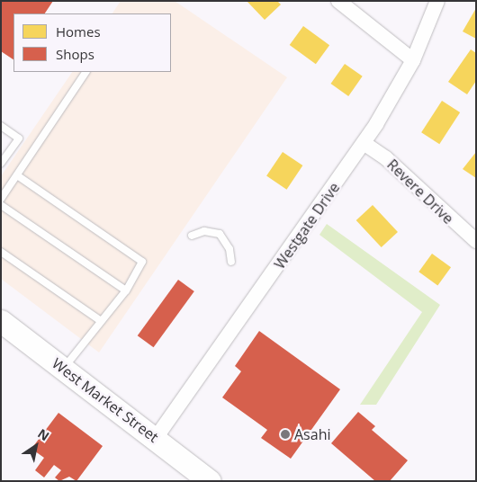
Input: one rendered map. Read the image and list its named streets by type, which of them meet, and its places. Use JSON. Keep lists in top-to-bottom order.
{
  "streets": {
    "main road": ["West Market Street"],
    "street": ["Revere Drive", "Westgate Drive"]
  },
  "crossings": [
    ["Revere Drive", "Westgate Drive"],
    ["Westgate Drive", "West Market Street"]
  ],
  "places": ["Asahi"],
  "legend": ["Homes", "Shops"],
  "north": "top right"
}
